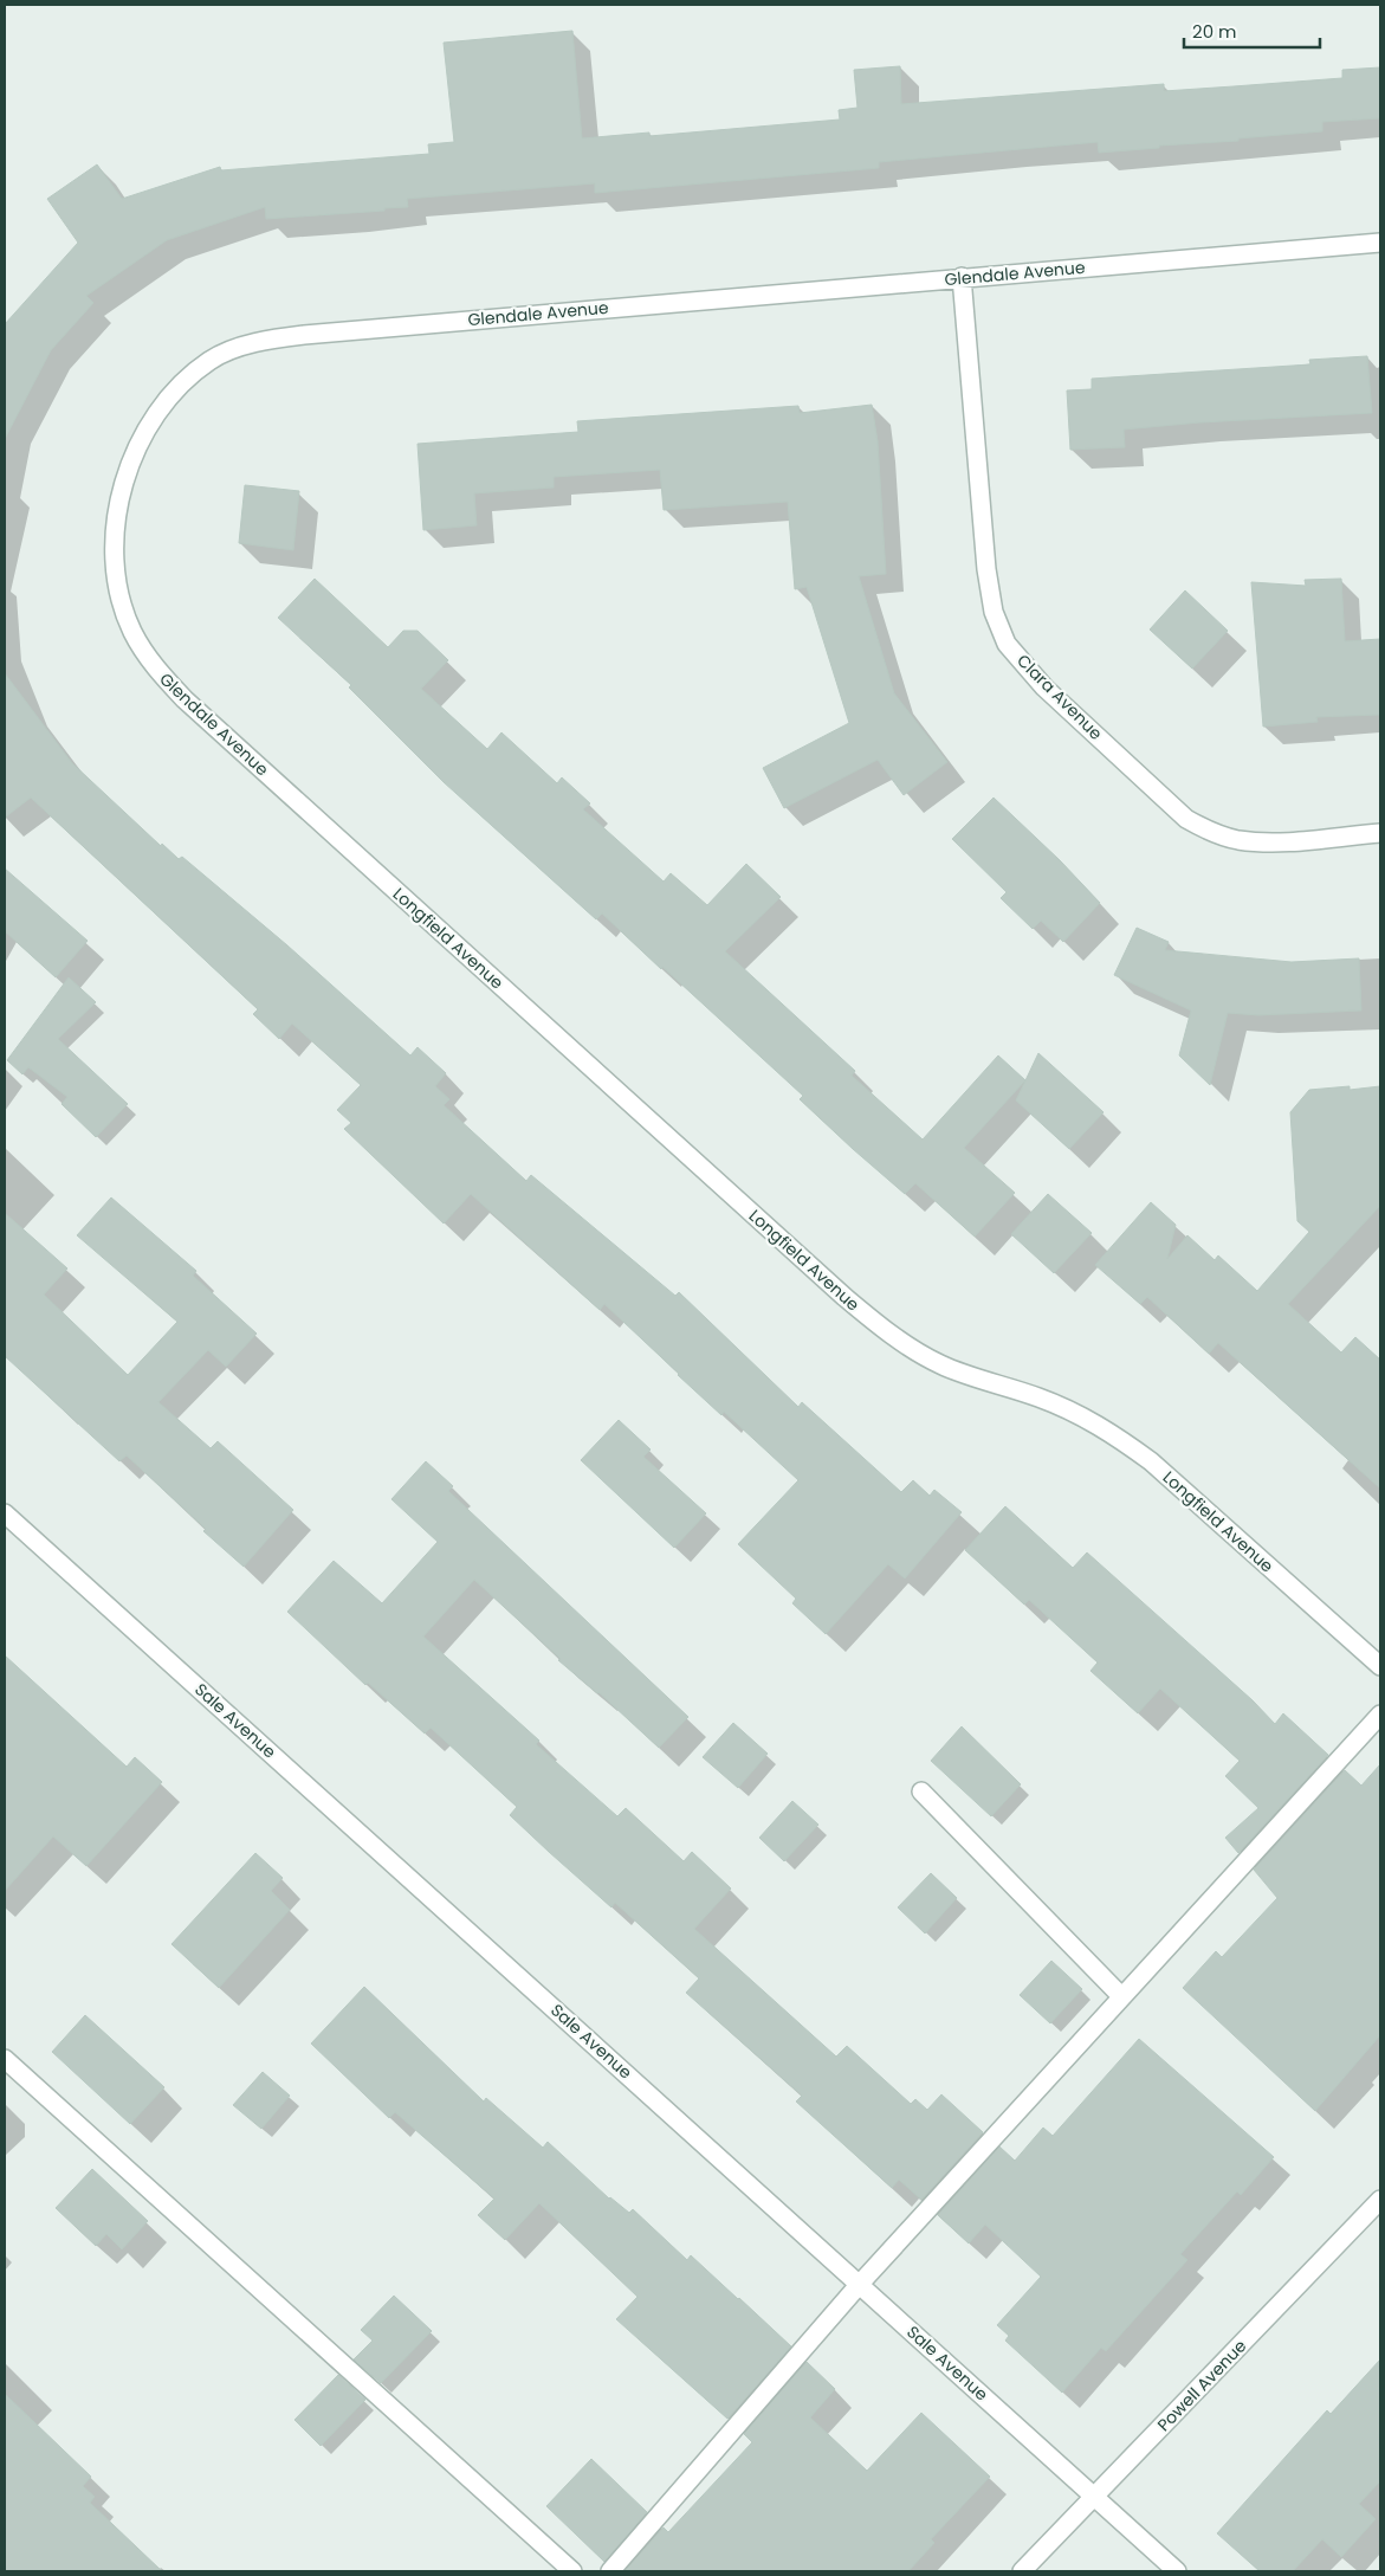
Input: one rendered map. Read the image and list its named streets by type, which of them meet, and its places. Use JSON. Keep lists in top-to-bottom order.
{
  "streets": {
    "street": [
      "Glendale Avenue",
      "Clara Avenue",
      "Longfield Avenue",
      "Sale Avenue",
      "Powell Avenue"
    ]
  },
  "crossings": [
    ["Glendale Avenue", "Clara Avenue"],
    ["Glendale Avenue", "Longfield Avenue"],
    ["Sale Avenue", "Powell Avenue"]
  ],
  "scale_bar": "20 m"
}
